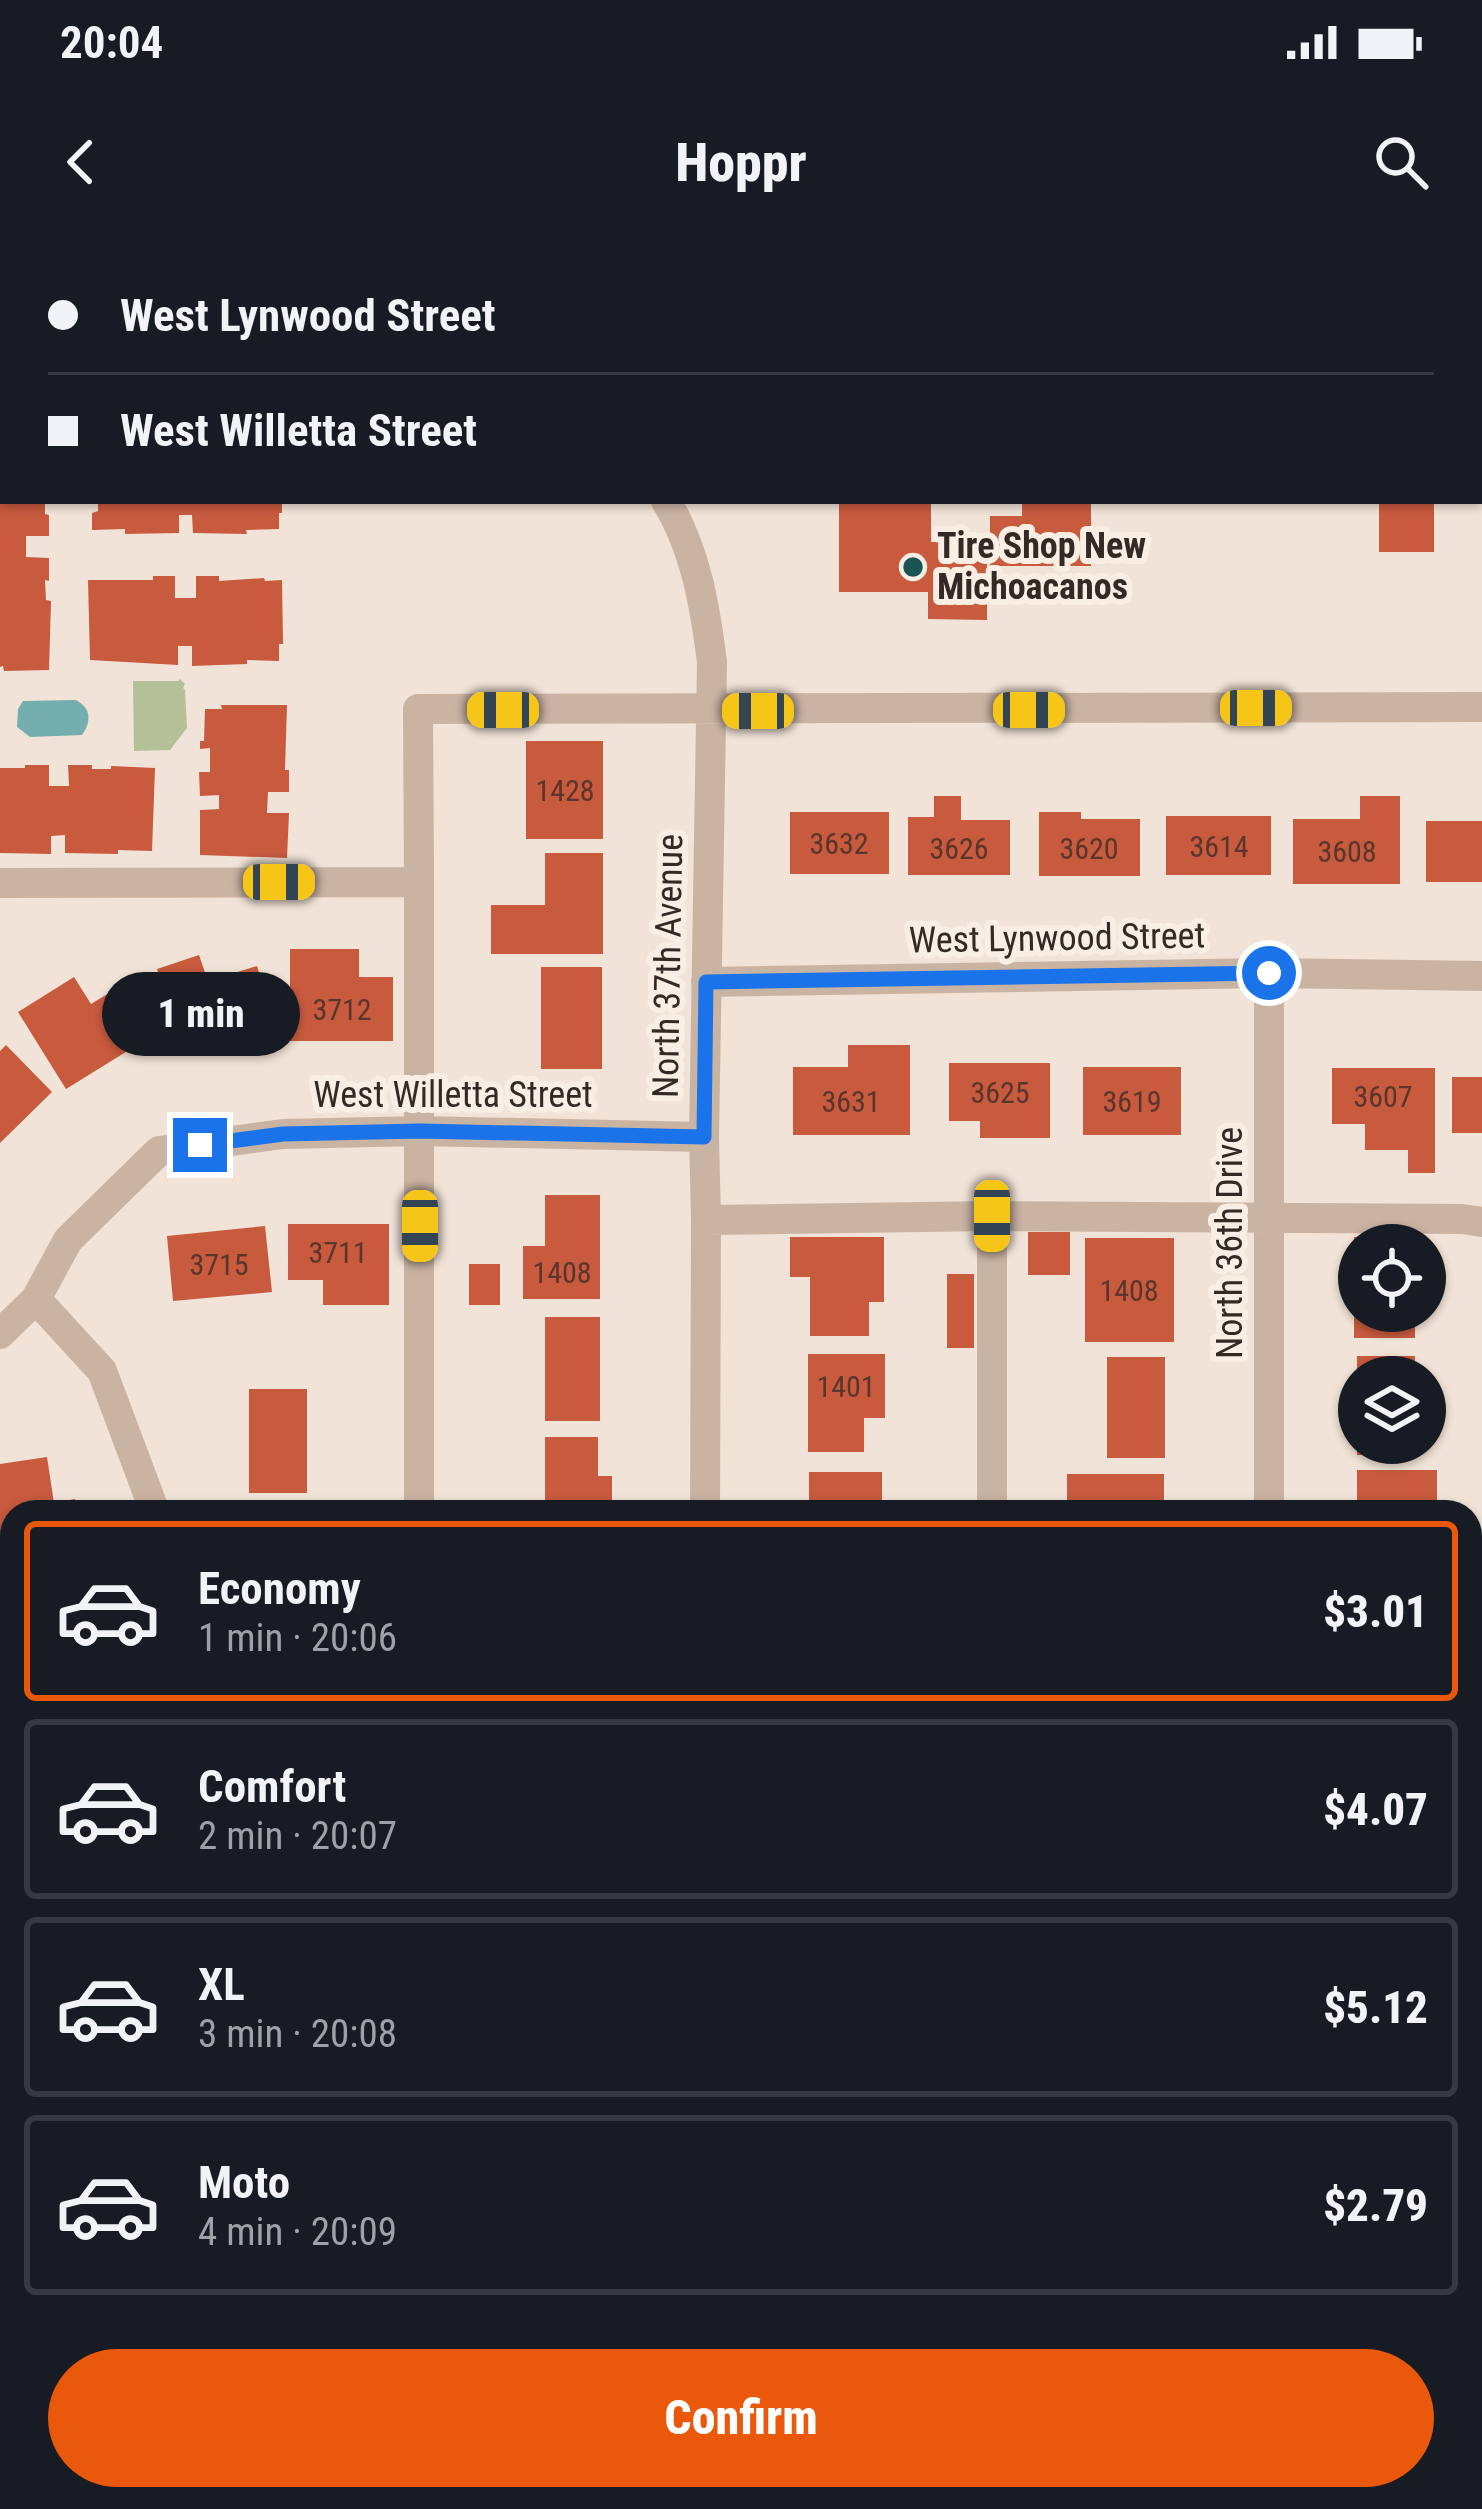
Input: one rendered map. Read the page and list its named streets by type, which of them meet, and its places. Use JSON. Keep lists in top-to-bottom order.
{
  "streets": {
    "street": [
      "West Lynwood Street",
      "North 37th Avenue",
      "West Willetta Street",
      "North 36th Drive"
    ]
  },
  "crossings": [
    ["West Lynwood Street", "North 37th Avenue"],
    ["West Lynwood Street", "North 36th Drive"],
    ["North 37th Avenue", "West Willetta Street"]
  ],
  "places": ["Tire Shop New Michoacanos"],
  "house_numbers": [
    "1428",
    "3632",
    "3614",
    "3626",
    "3620",
    "3608",
    "3712",
    "3625",
    "3607",
    "3631",
    "3619",
    "3711",
    "3715",
    "1408",
    "1408",
    "1401"
  ],
  "page": {
    "status": "20:04",
    "header": "Hoppr",
    "banner": ["West Lynwood Street", "West Willetta Street"],
    "bubble": "1 min",
    "list": [
      {
        "name": "Economy",
        "note": "1 min · 20:06",
        "value": "$3.01"
      },
      {
        "name": "Comfort",
        "note": "2 min · 20:07",
        "value": "$4.07"
      },
      {
        "name": "XL",
        "note": "3 min · 20:08",
        "value": "$5.12"
      },
      {
        "name": "Moto",
        "note": "4 min · 20:09",
        "value": "$2.79"
      }
    ],
    "buttons": "Confirm"
  }
}
